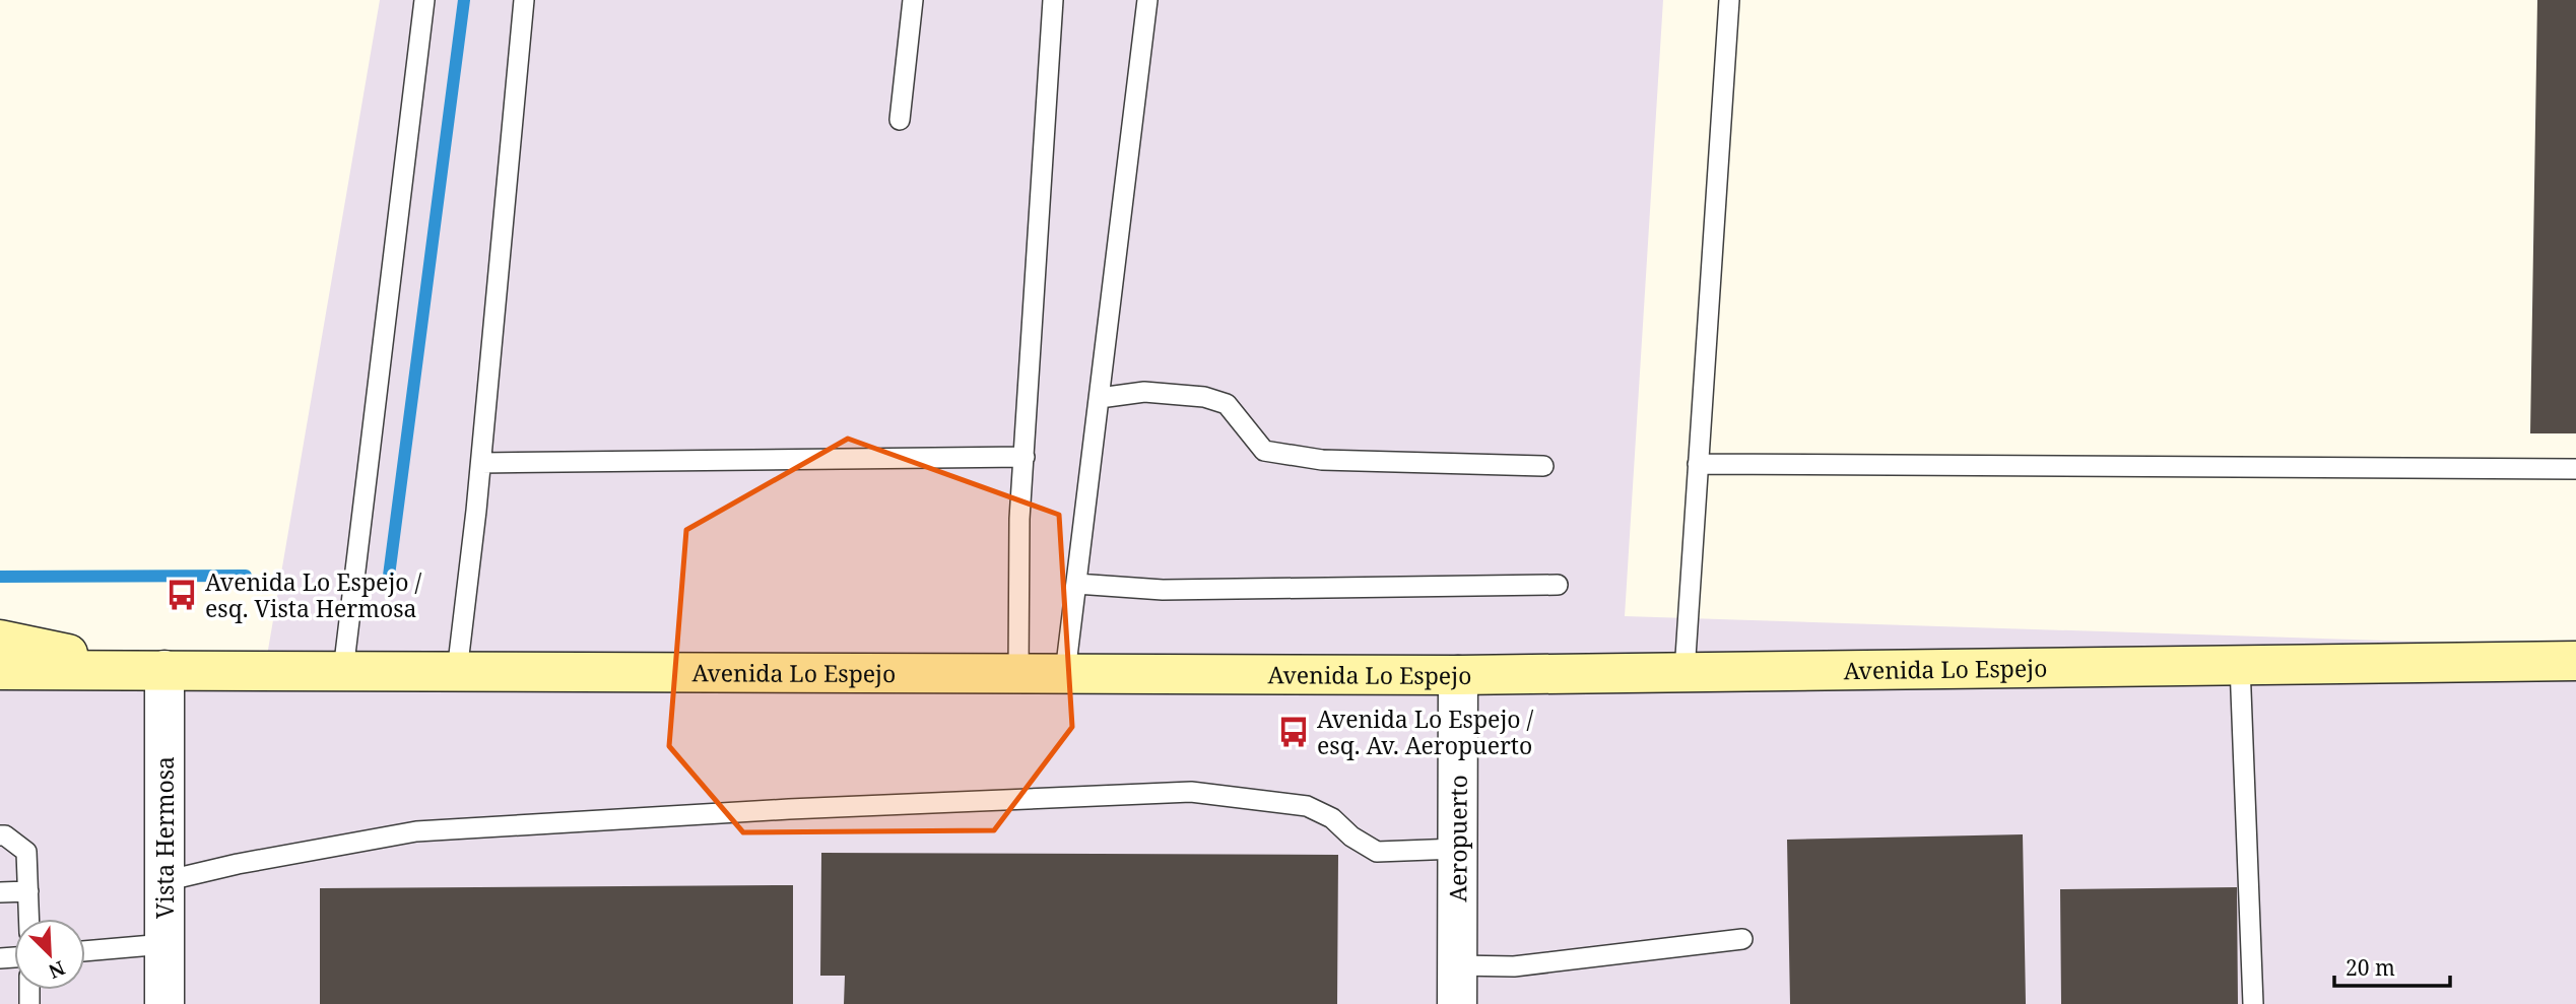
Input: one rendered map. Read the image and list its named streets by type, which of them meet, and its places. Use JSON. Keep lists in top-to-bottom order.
{
  "streets": {
    "main road": ["Avenida Lo Espejo"],
    "street": ["Vista Hermosa", "Aeropuerto"]
  },
  "crossings": [
    ["Avenida Lo Espejo", "Vista Hermosa"],
    ["Avenida Lo Espejo", "Aeropuerto"]
  ],
  "places": {
    "bus stop": ["Avenida Lo Espejo / esq. Vista Hermosa", "Avenida Lo Espejo / esq. Av. Aeropuerto"]
  },
  "scale_bar": "20 m",
  "north": "bottom right"
}
